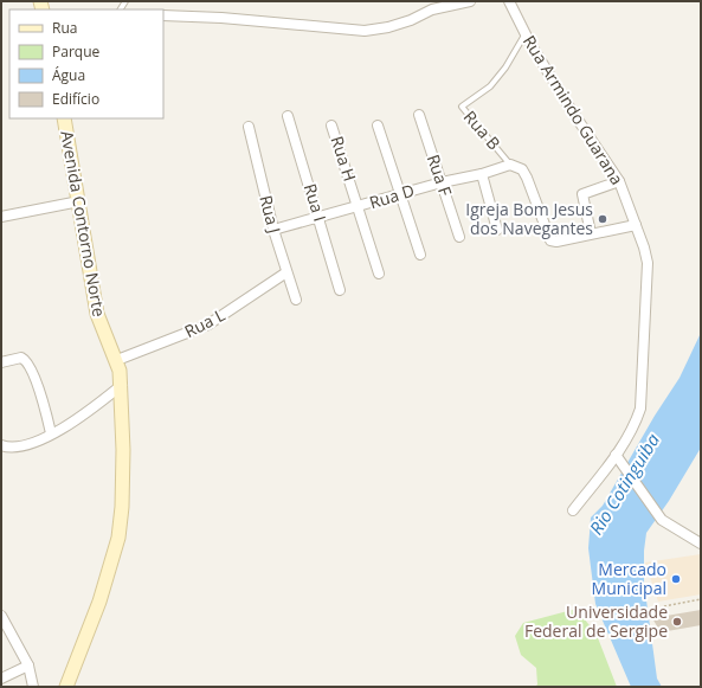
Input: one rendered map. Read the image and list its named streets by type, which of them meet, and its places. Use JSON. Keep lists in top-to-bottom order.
{
  "streets": {
    "street": [
      "Rua Armindo Guarana",
      "Rua H",
      "Rua F",
      "Rua D",
      "Rua I",
      "Rua J",
      "Avenida Contorno Norte",
      "Rua L"
    ],
    "lane": ["Rua B"]
  },
  "crossings": [
    ["Rua Armindo Guarana", "Rua B"],
    ["Rua B", "Rua D"],
    ["Rua H", "Rua D"],
    ["Rua F", "Rua D"],
    ["Rua D", "Rua I"],
    ["Rua D", "Rua J"],
    ["Rua J", "Rua L"],
    ["Avenida Contorno Norte", "Rua L"]
  ],
  "water": ["Rio Cotinguiba"],
  "places": ["Igreja Bom Jesus dos Navegantes", "Mercado Municipal", "Universidade Federal de Sergipe"],
  "legend": [
    "Rua",
    "Parque",
    "Água",
    "Edifício"
  ]
}
